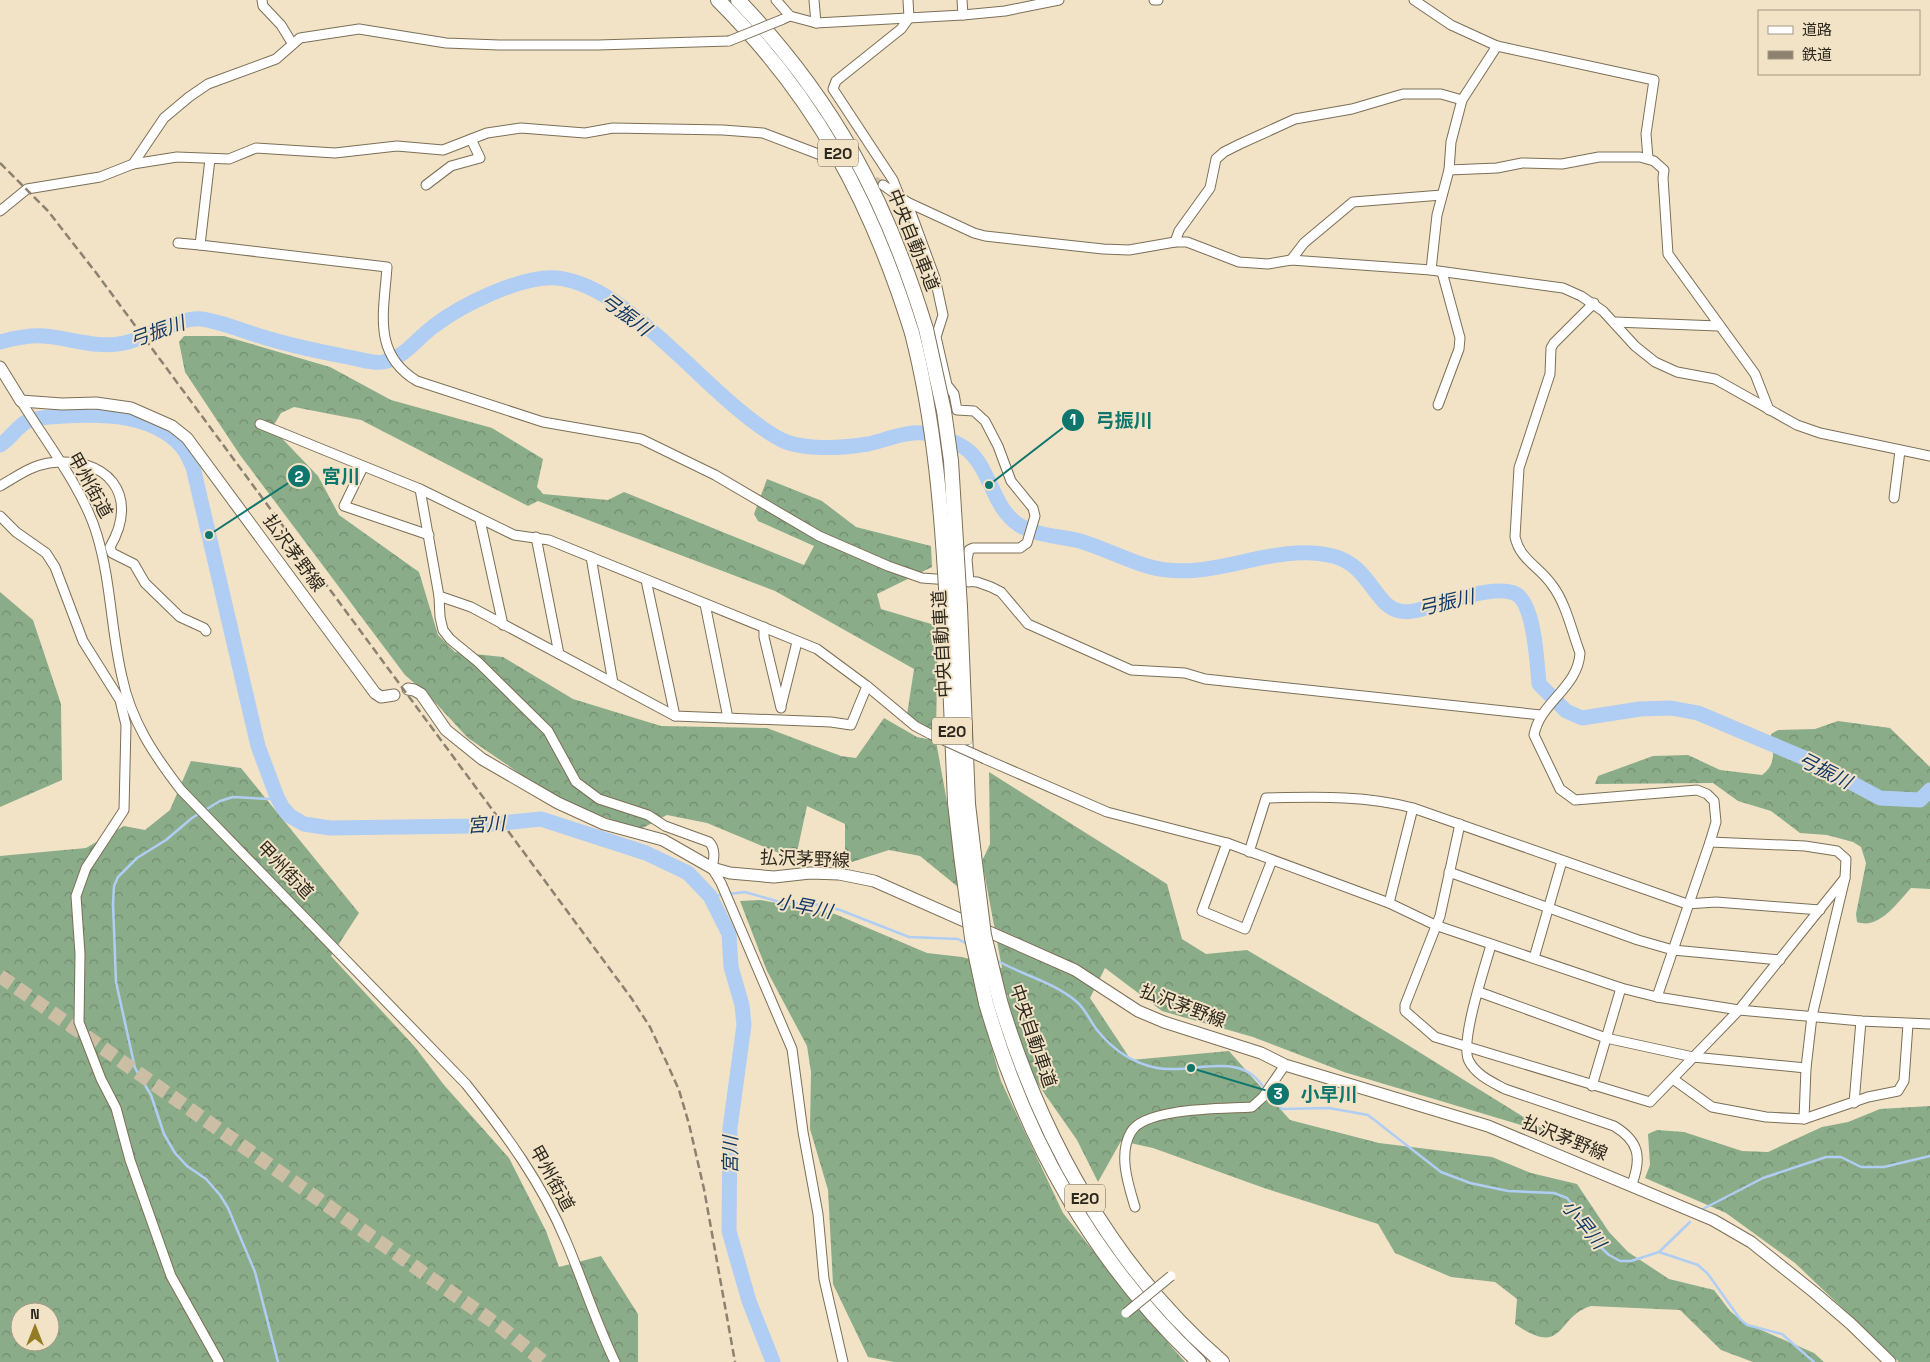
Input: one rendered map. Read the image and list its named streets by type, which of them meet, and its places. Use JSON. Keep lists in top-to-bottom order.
{
  "streets": {
    "highway": ["E20", "中央自動車道"],
    "main road": ["甲州街道", "払沢茅野線"]
  },
  "crossings": [
    ["甲州街道", "払沢茅野線"]
  ],
  "water": ["弓振川", "宮川", "小早川"],
  "places": ["弓振川", "宮川", "小早川"],
  "legend": ["道路", "鉄道"],
  "north": "top"
}
